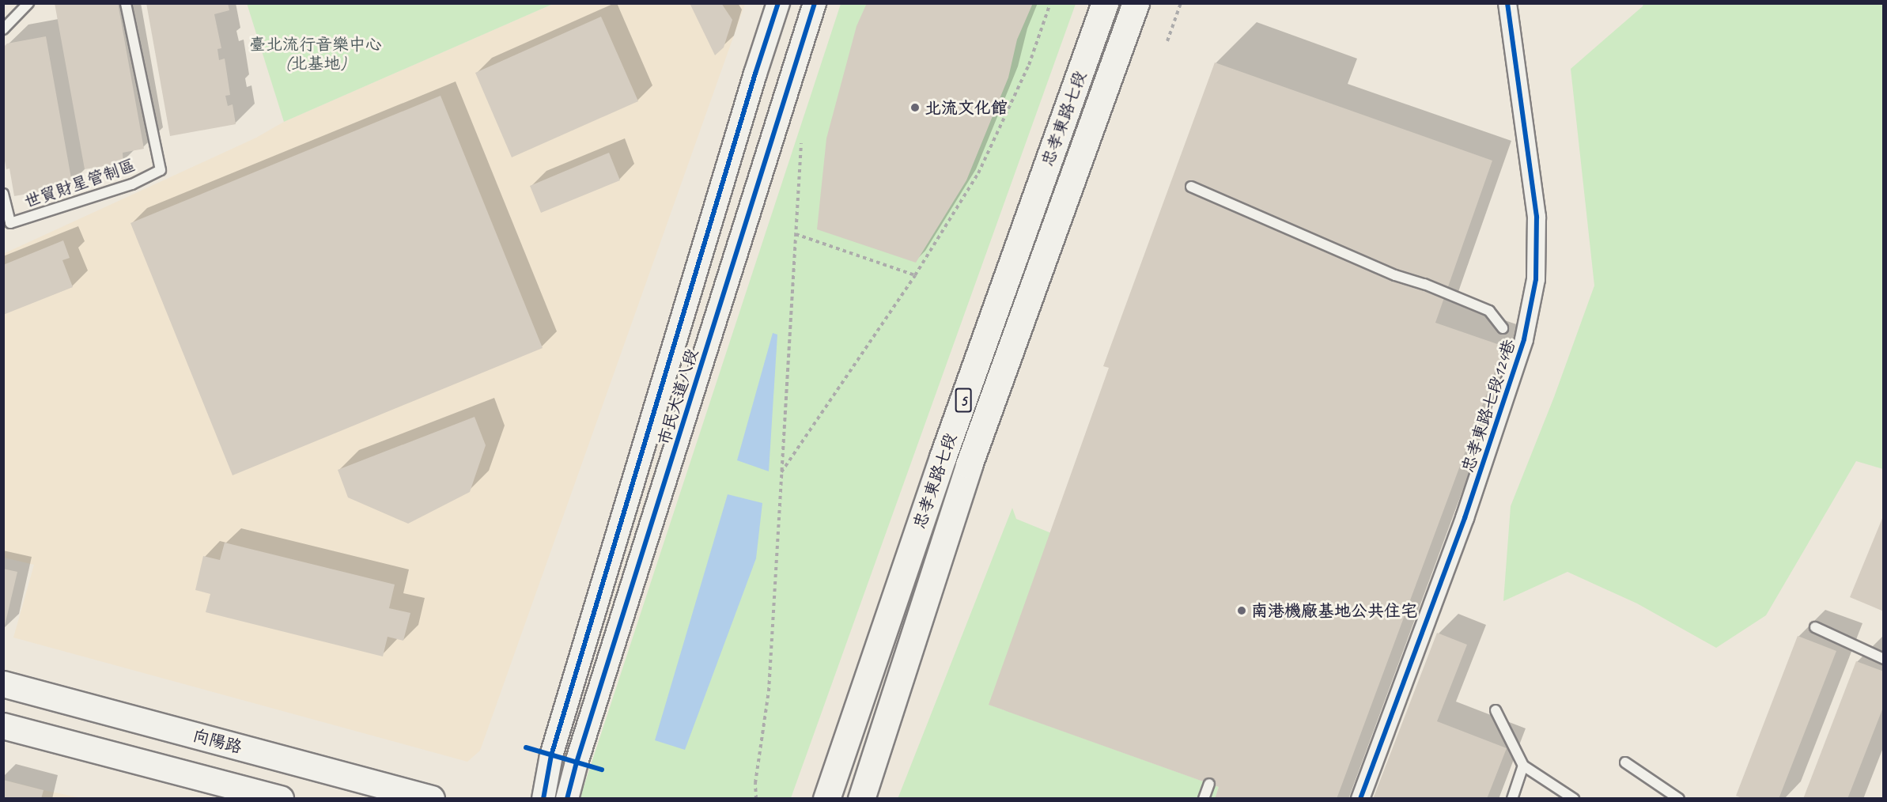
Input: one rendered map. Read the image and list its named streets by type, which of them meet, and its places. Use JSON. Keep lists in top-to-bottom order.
{
  "streets": {
    "main road": ["忠孝東路七段", "5", "向陽路"],
    "street": ["市民大道八段", "忠孝東路七段124巷"],
    "lane": ["世貿財星管制區"]
  },
  "parks": ["臺北流行音樂中心 (北基地)"],
  "places": ["北流文化館", "南港機廠基地公共住宅"]
}
